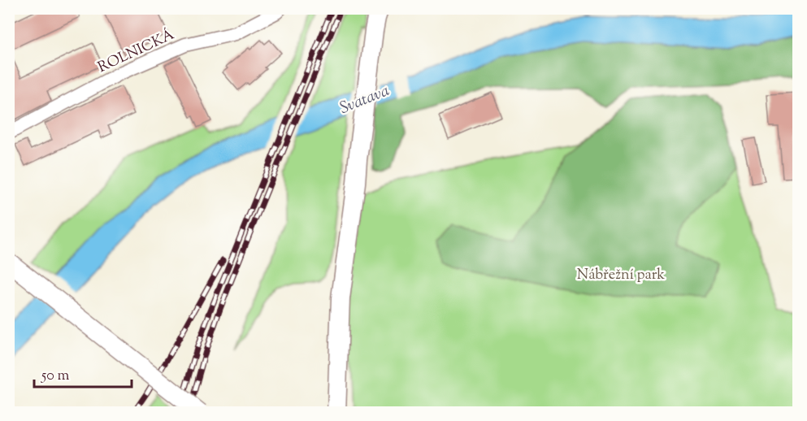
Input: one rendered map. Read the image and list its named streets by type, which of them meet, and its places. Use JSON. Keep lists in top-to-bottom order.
{
  "streets": {
    "street": ["ROLNICKÁ"]
  },
  "water": ["Svatava"],
  "parks": ["Nábřežní park"],
  "scale_bar": "50 m"
}
